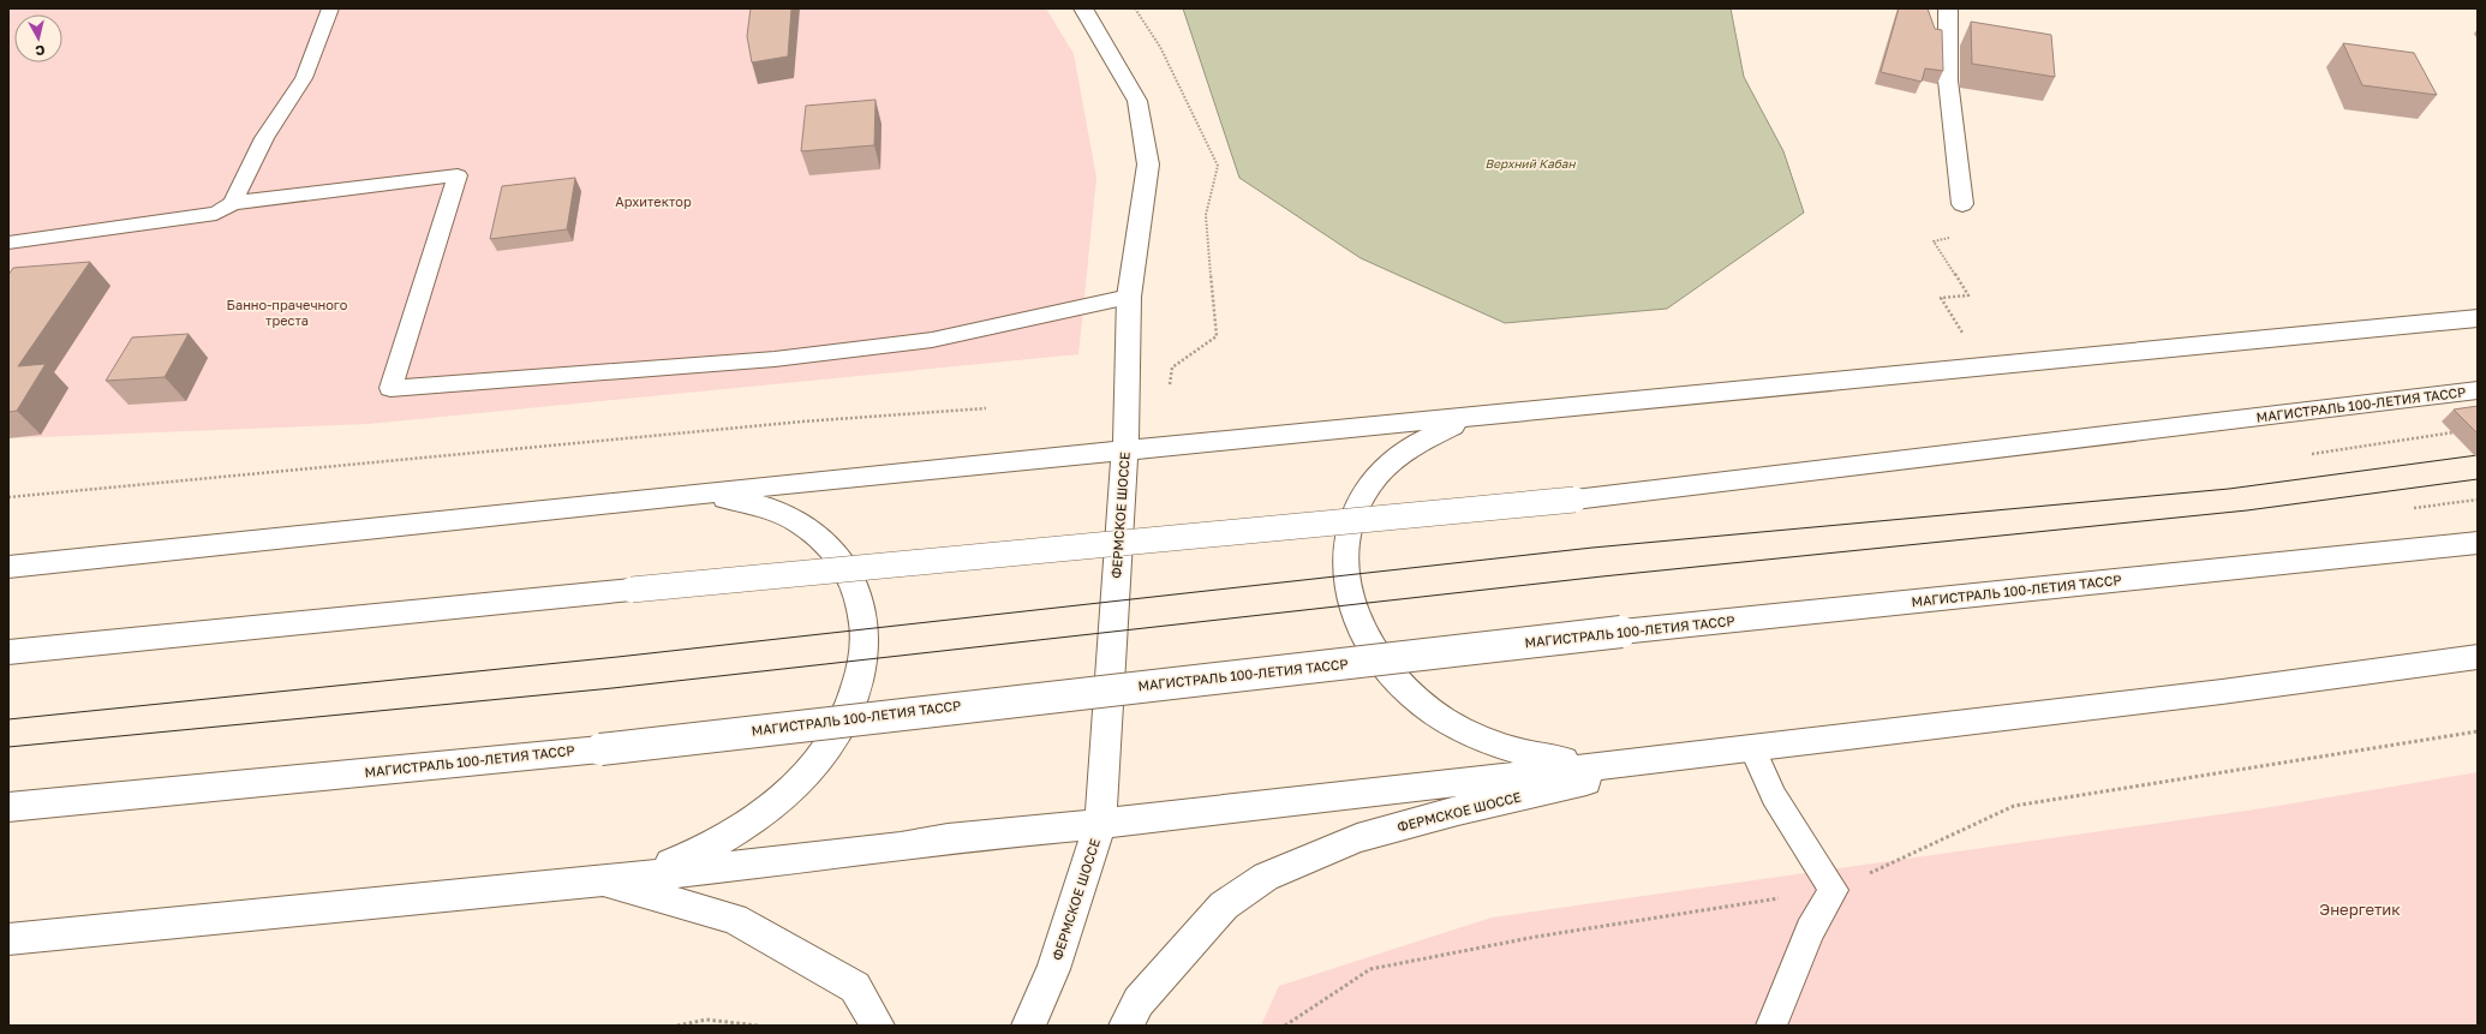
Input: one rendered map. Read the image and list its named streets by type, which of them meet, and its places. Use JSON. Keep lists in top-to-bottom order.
{
  "streets": {
    "main road": ["МАГИСТРАЛЬ 100-ЛЕТИЯ ТАССР", "ФЕРМСКОЕ ШОССЕ"]
  },
  "water": ["Верхний Кабан"],
  "parks": ["Архитектор", "Банно-прачечного треста", "Энергетик"],
  "north": "bottom"
}
